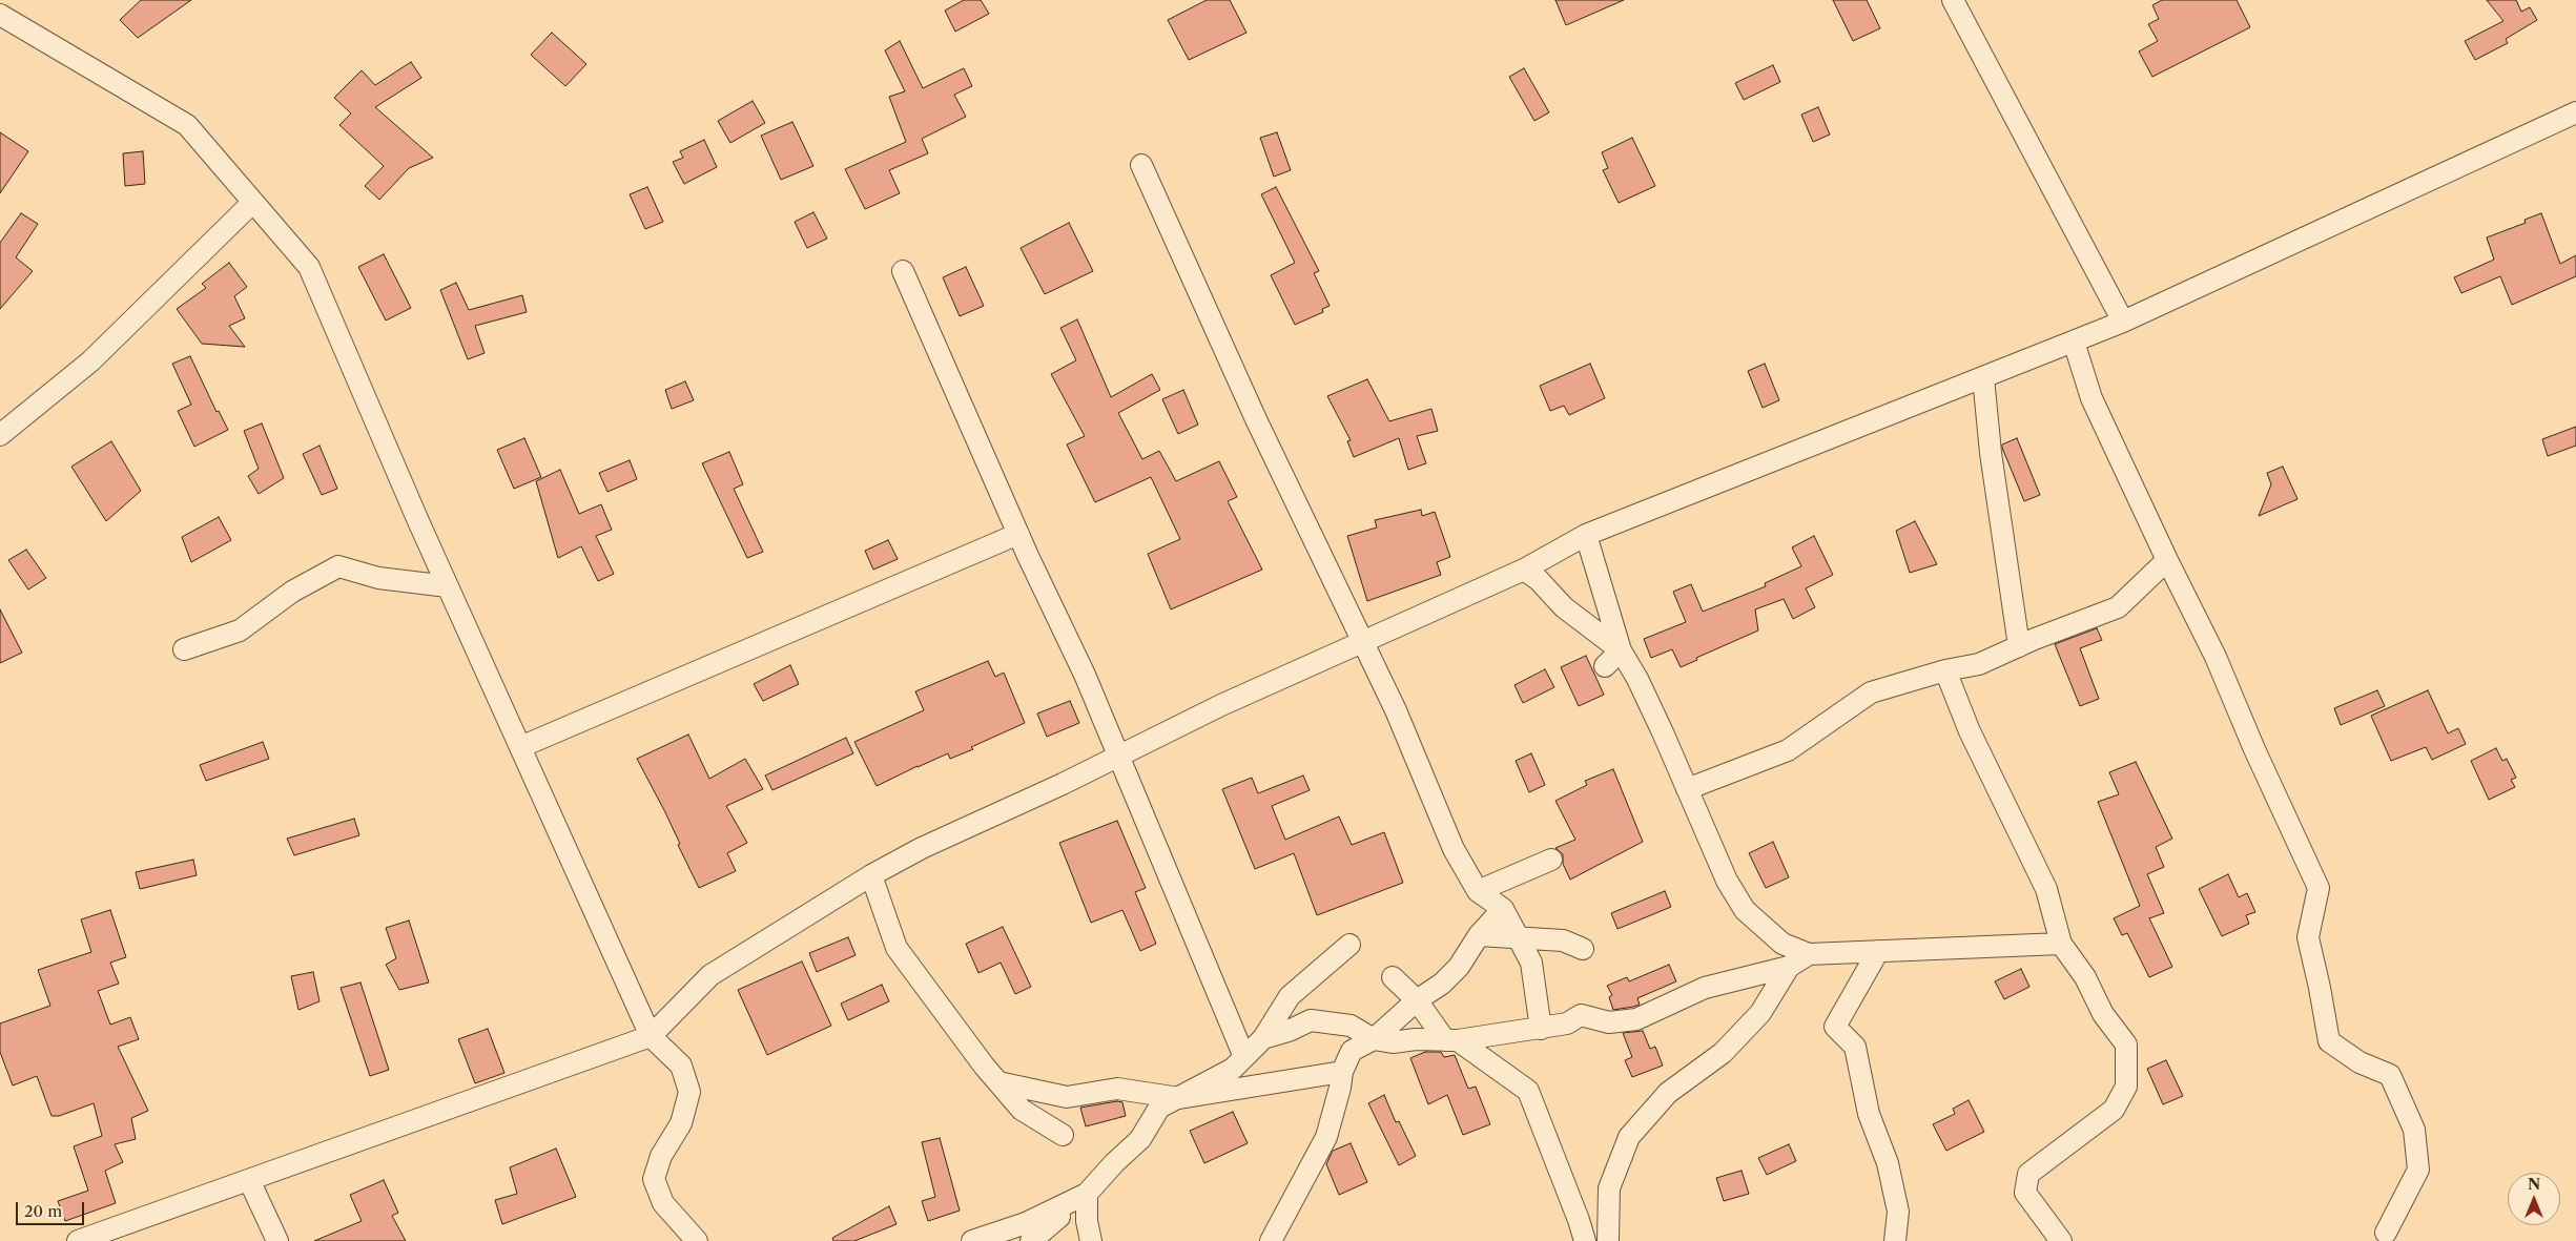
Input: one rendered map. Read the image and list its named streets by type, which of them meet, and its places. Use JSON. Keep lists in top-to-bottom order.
{
  "scale_bar": "20 m",
  "north": "top"
}
